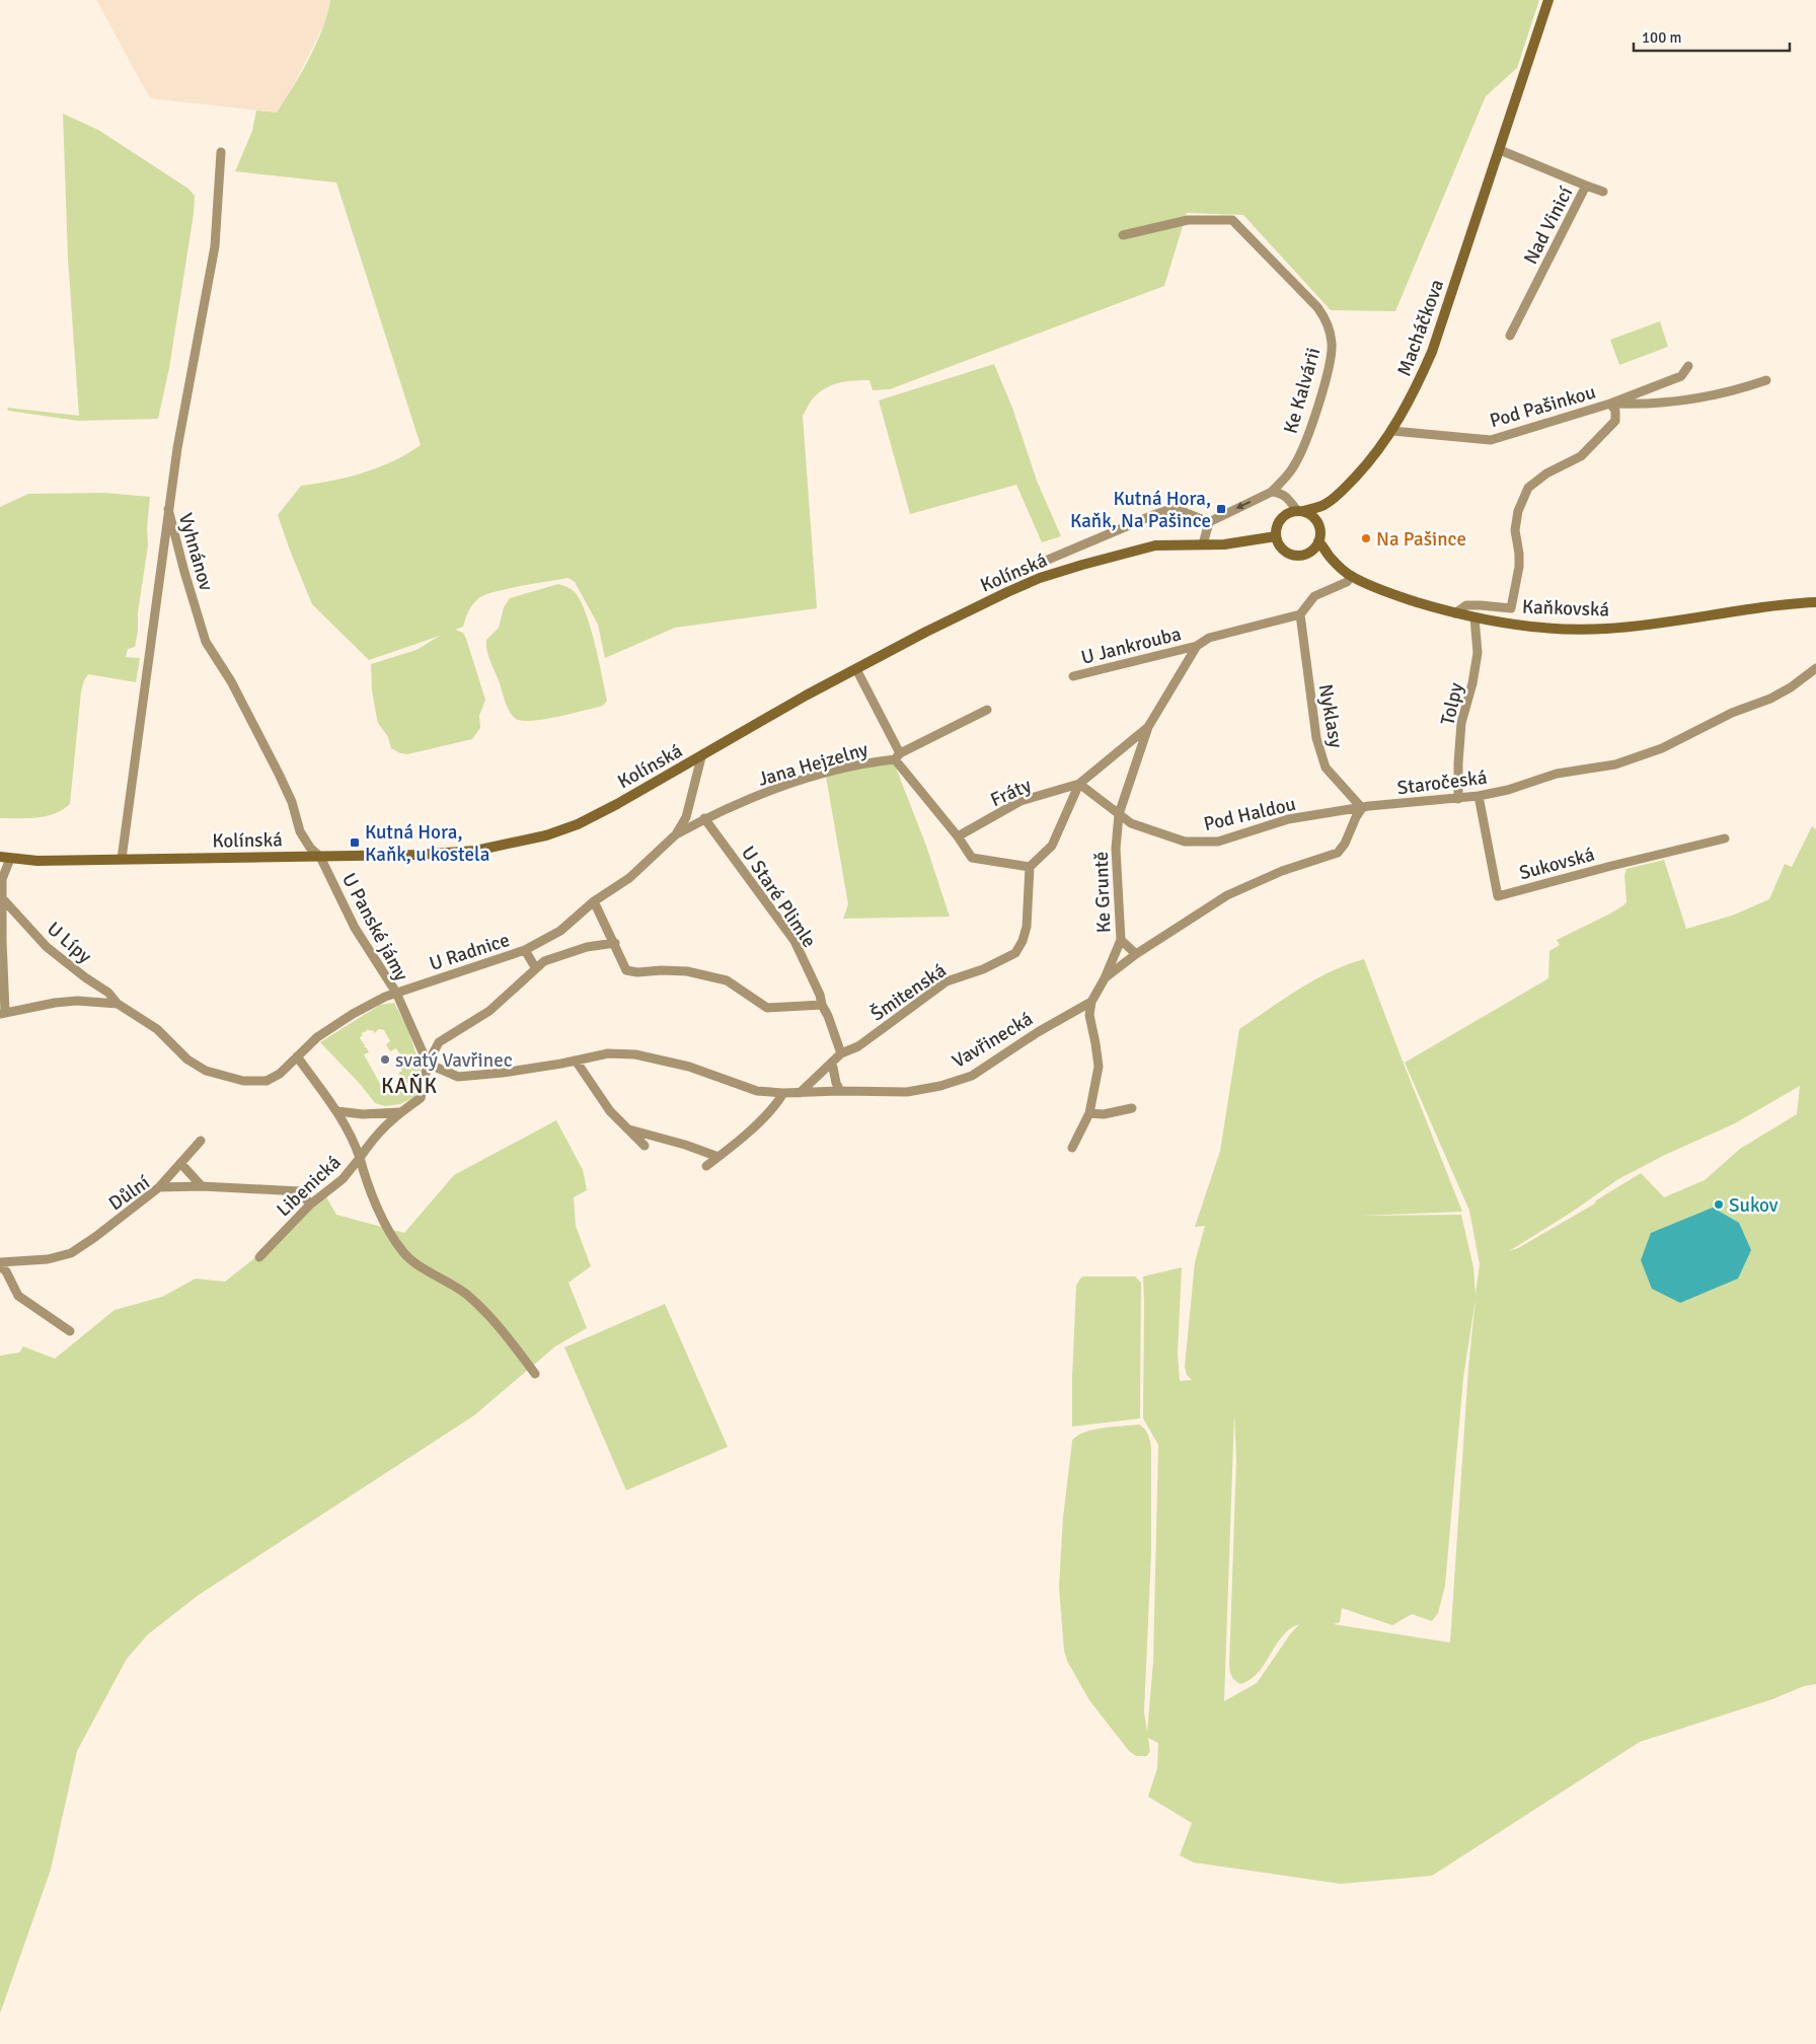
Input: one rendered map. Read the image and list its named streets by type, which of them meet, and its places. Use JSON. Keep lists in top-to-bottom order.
{
  "streets": {
    "street": [
      "Nad Vinicí",
      "Macháčkova",
      "Ke Kalvárii",
      "Pod Pašinkou",
      "Vyhnánov",
      "Kolínská",
      "Kaňkovská",
      "U Jankrouba",
      "Tolpy",
      "Nyklasy",
      "Jana Hejzelny",
      "Staročeská",
      "Fráty",
      "Pod Haldou",
      "Sukovská",
      "Ke Gruntě",
      "U Staré Plimle",
      "U Panské jámy",
      "U Lípy",
      "U Radnice",
      "Šmitenská",
      "Vavřinecká",
      "Libenická",
      "Důlní"
    ]
  },
  "crossings": [
    ["Nad Vinicí", "Macháčkova"],
    ["Macháčkova", "Pod Pašinkou"],
    ["Pod Pašinkou", "Kaňkovská"],
    ["Vyhnánov", "Kolínská"],
    ["Vyhnánov", "U Panské jámy"],
    ["Kolínská", "Kaňkovská"],
    ["Kolínská", "Jana Hejzelny"],
    ["Kolínská", "U Panské jámy"],
    ["Kolínská", "U Radnice"],
    ["Kaňkovská", "Tolpy"],
    ["U Jankrouba", "Ke Gruntě"],
    ["Tolpy", "Staročeská"],
    ["Nyklasy", "Staročeská"],
    ["Nyklasy", "Pod Haldou"],
    ["Jana Hejzelny", "U Staré Plimle"],
    ["Jana Hejzelny", "U Radnice"],
    ["Staročeská", "Pod Haldou"],
    ["Staročeská", "Sukovská"],
    ["Fráty", "Ke Gruntě"],
    ["Pod Haldou", "Ke Gruntě"],
    ["Ke Gruntě", "Vavřinecká"],
    ["U Staré Plimle", "Šmitenská"],
    ["U Panské jámy", "U Lípy"],
    ["U Panské jámy", "U Radnice"],
    ["U Panské jámy", "Vavřinecká"],
    ["U Panské jámy", "Libenická"],
    ["U Radnice", "Vavřinecká"],
    ["U Radnice", "Libenická"],
    ["Šmitenská", "Vavřinecká"],
    ["Vavřinecká", "Libenická"],
    ["Libenická", "Důlní"]
  ],
  "districts": ["KAŇK"],
  "places": {
    "transit": ["Kutná Hora, Kaňk, Na Pašince", "Kutná Hora, Kaňk, u kostela"],
    "other": ["Na Pašince", "svatý Vavřinec", "Sukov"]
  },
  "scale_bar": "100 m"
}
